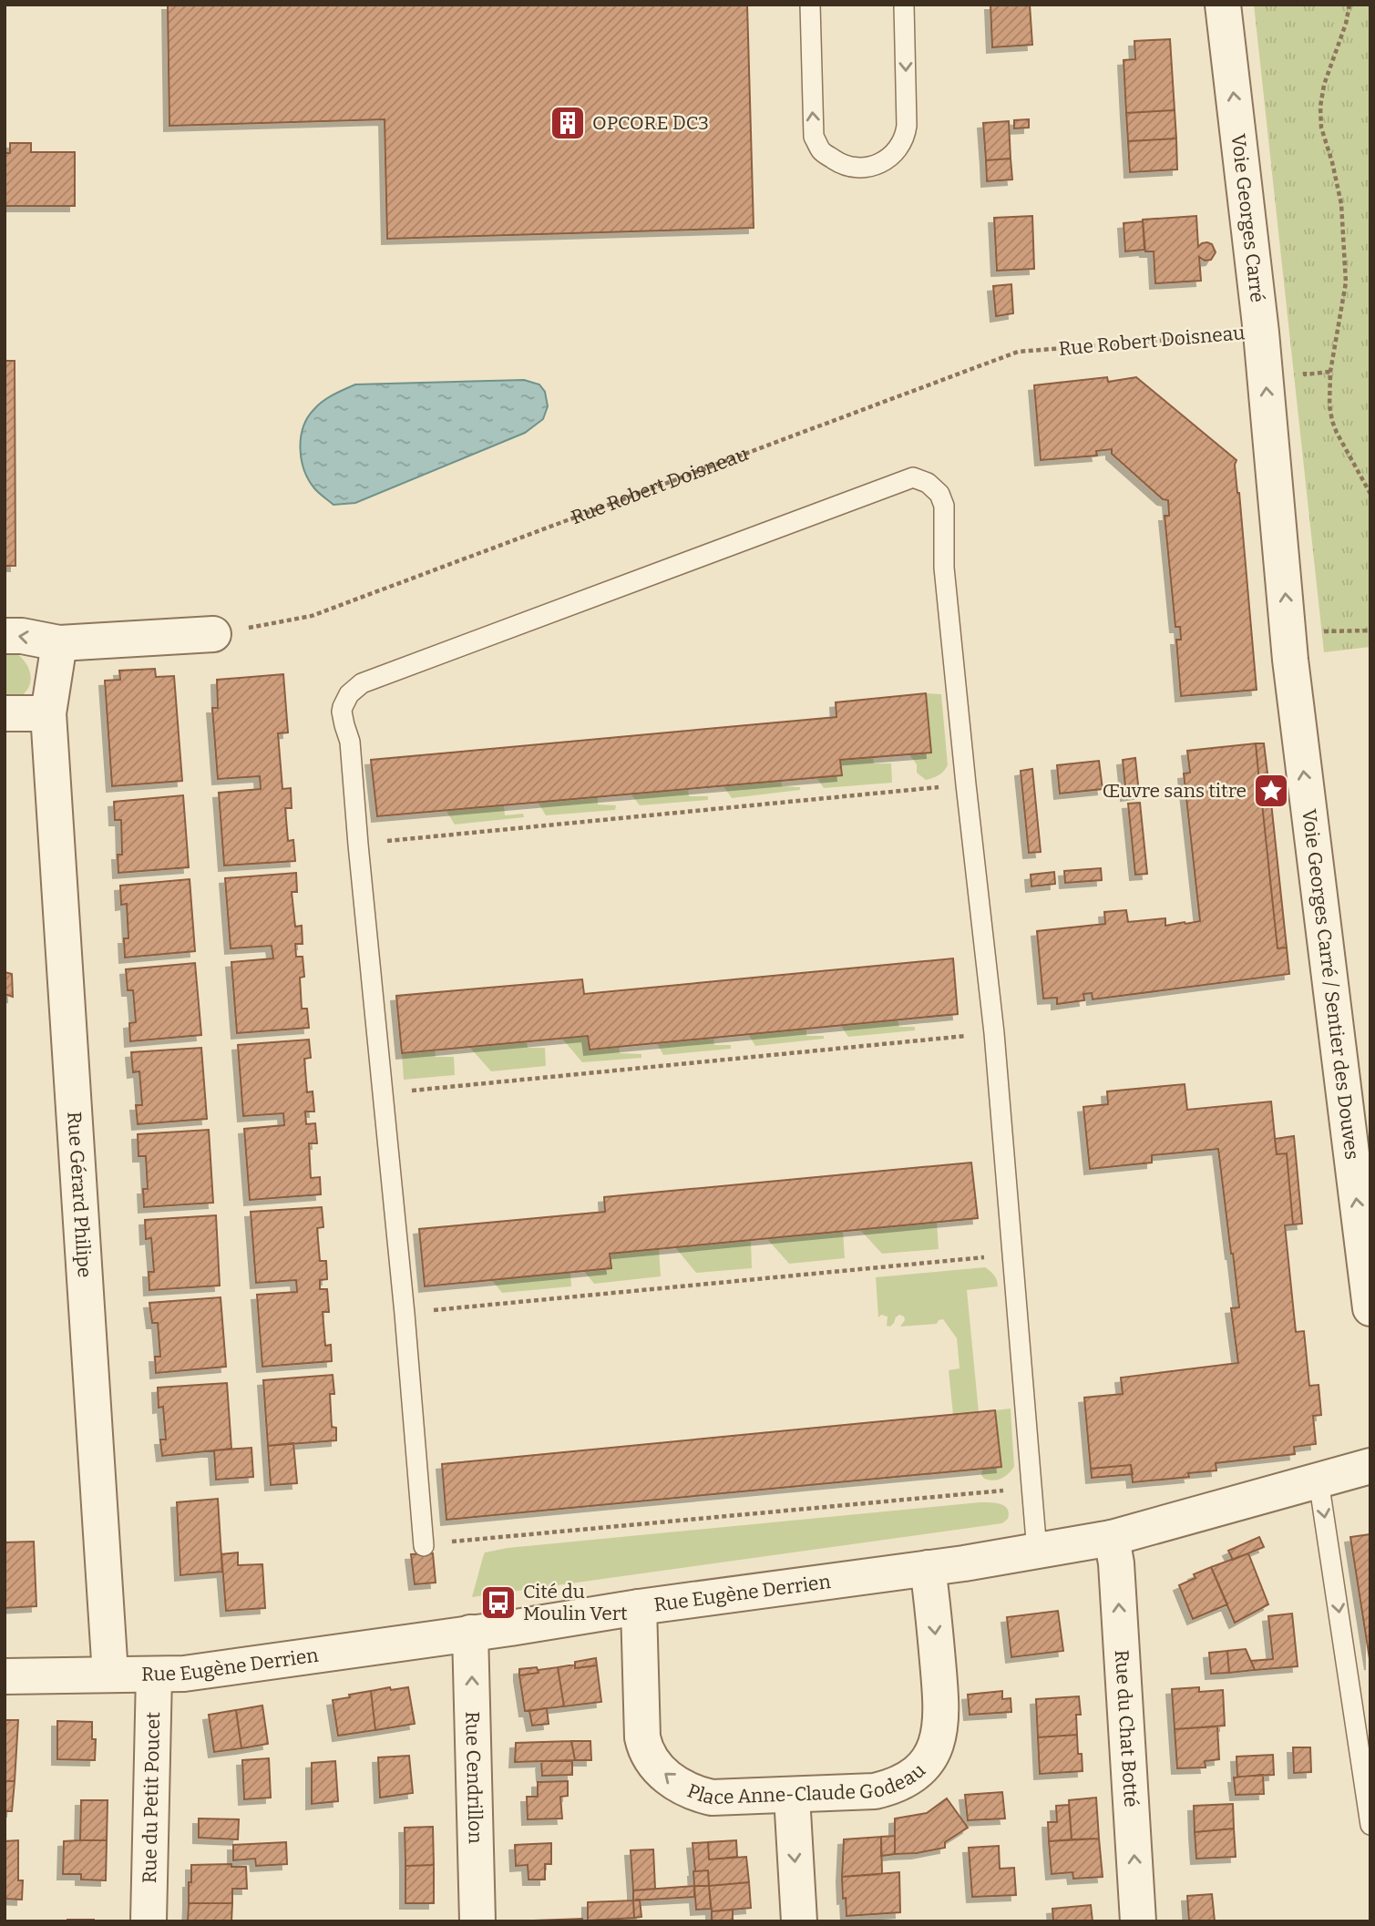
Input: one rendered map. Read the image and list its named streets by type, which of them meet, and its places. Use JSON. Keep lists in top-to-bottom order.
{
  "streets": {
    "street": [
      "Voie Georges Carré",
      "Voie Georges Carré / Sentier des Douves",
      "Rue Gérard Philipe",
      "Rue Eugène Derrien",
      "Rue du Chat Botté",
      "Place Anne-Claude Godeau",
      "Rue Cendrillon",
      "Rue du Petit Poucet"
    ],
    "path": ["Rue Robert Doisneau"]
  },
  "crossings": [
    ["Voie Georges Carré", "Rue Robert Doisneau"],
    ["Voie Georges Carré", "Voie Georges Carré / Sentier des Douves"],
    ["Rue Gérard Philipe", "Rue Eugène Derrien"],
    ["Rue Eugène Derrien", "Rue du Chat Botté"],
    ["Rue Eugène Derrien", "Place Anne-Claude Godeau"],
    ["Rue Eugène Derrien", "Rue Cendrillon"],
    ["Rue Eugène Derrien", "Rue du Petit Poucet"]
  ],
  "one_way": [
    "Voie Georges Carré",
    "Voie Georges Carré / Sentier des Douves",
    "Rue du Chat Botté",
    "Rue Cendrillon"
  ],
  "places": {
    "building": ["OPCORE DC3"],
    "place": ["Œuvre sans titre"],
    "bus stop": ["Cité du Moulin Vert"]
  }
}
